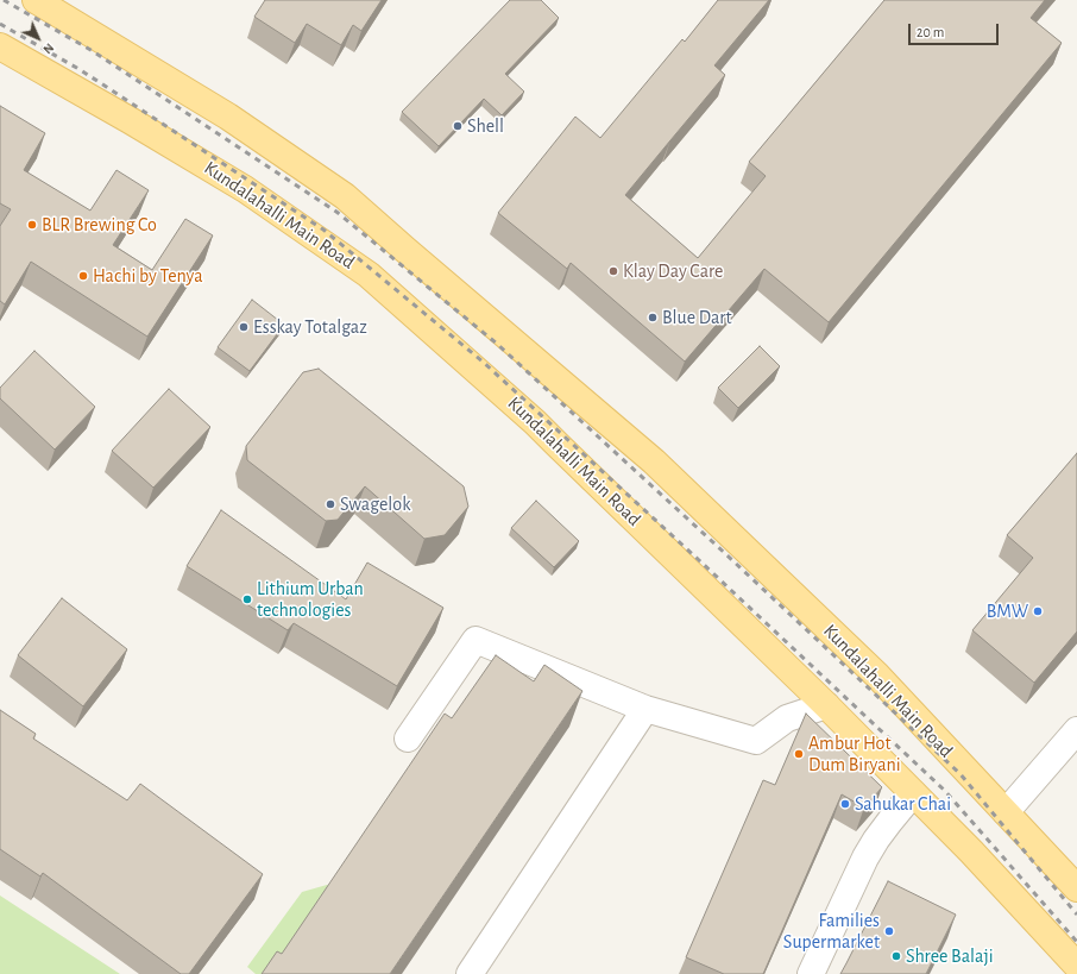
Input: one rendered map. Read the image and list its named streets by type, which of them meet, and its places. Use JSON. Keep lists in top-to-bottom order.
{
  "streets": {
    "main road": ["Kundalahalli Main Road"]
  },
  "places": [
    "Shell",
    "BLR Brewing Co",
    "Klay Day Care",
    "Hachi by Tenya",
    "Blue Dart",
    "Esskay Totalgaz",
    "Swagelok",
    "Lithium Urban technologies",
    "BMW",
    "Ambur Hot Dum Biryani",
    "Sahukar Chai",
    "Families Supermarket",
    "Shree Balaji"
  ],
  "scale_bar": "20 m",
  "north": "bottom right"
}
